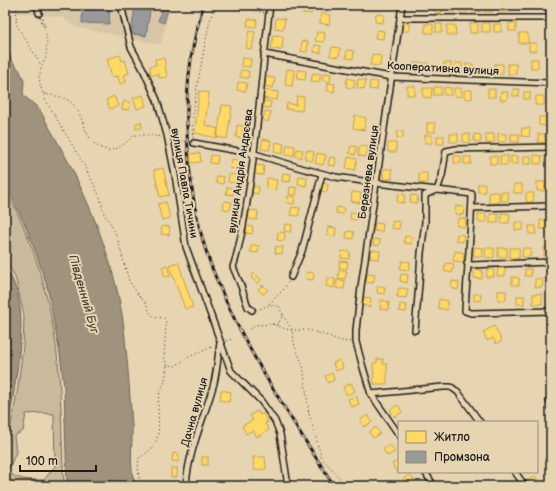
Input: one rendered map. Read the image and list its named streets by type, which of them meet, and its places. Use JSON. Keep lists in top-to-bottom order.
{
  "streets": {
    "street": [
      "Кооперативна вулиця",
      "вулиця Андрія Андрєєва",
      "Березнева вулиця",
      "вулиця Павла Тичини",
      "Дачна вулиця"
    ]
  },
  "crossings": [
    ["Кооперативна вулиця", "вулиця Андрія Андрєєва"],
    ["Кооперативна вулиця", "Березнева вулиця"],
    ["вулиця Павла Тичини", "Дачна вулиця"]
  ],
  "water": ["Південний Буг"],
  "legend": ["Житло", "Промзона"],
  "scale_bar": "100 m"
}
